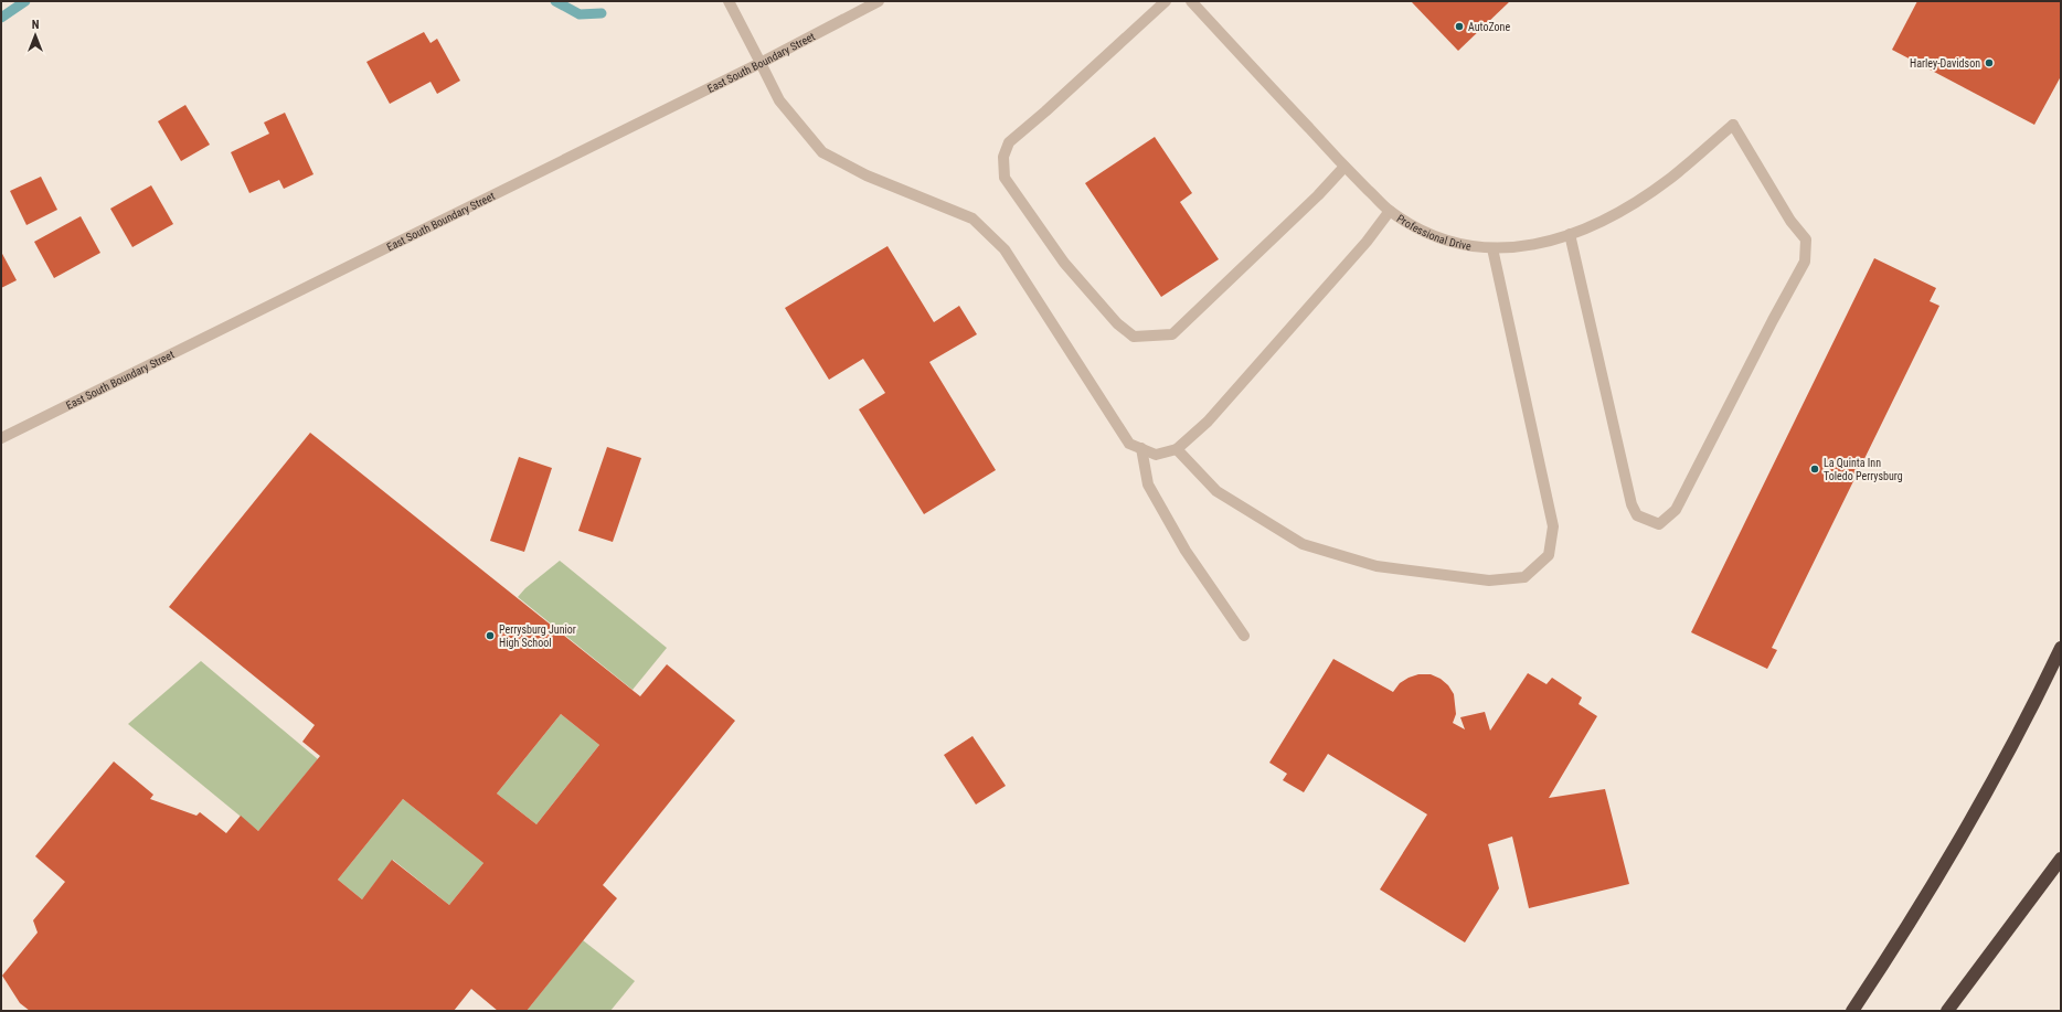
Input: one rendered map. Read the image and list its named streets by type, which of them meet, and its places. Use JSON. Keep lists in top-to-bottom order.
{
  "streets": {
    "street": ["East South Boundary Street", "Professional Drive"]
  },
  "places": [
    "AutoZone",
    "Harley-Davidson",
    "La Quinta Inn Toledo Perrysburg",
    "Perrysburg Junior High School"
  ],
  "north": "top"
}
